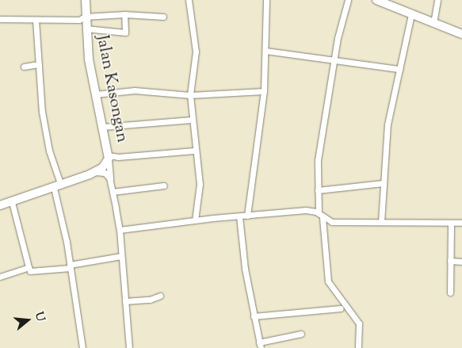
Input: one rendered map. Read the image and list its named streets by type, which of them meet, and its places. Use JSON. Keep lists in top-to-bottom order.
{
  "streets": {
    "main road": ["Jalan Kasongan"]
  },
  "north": "right"
}
